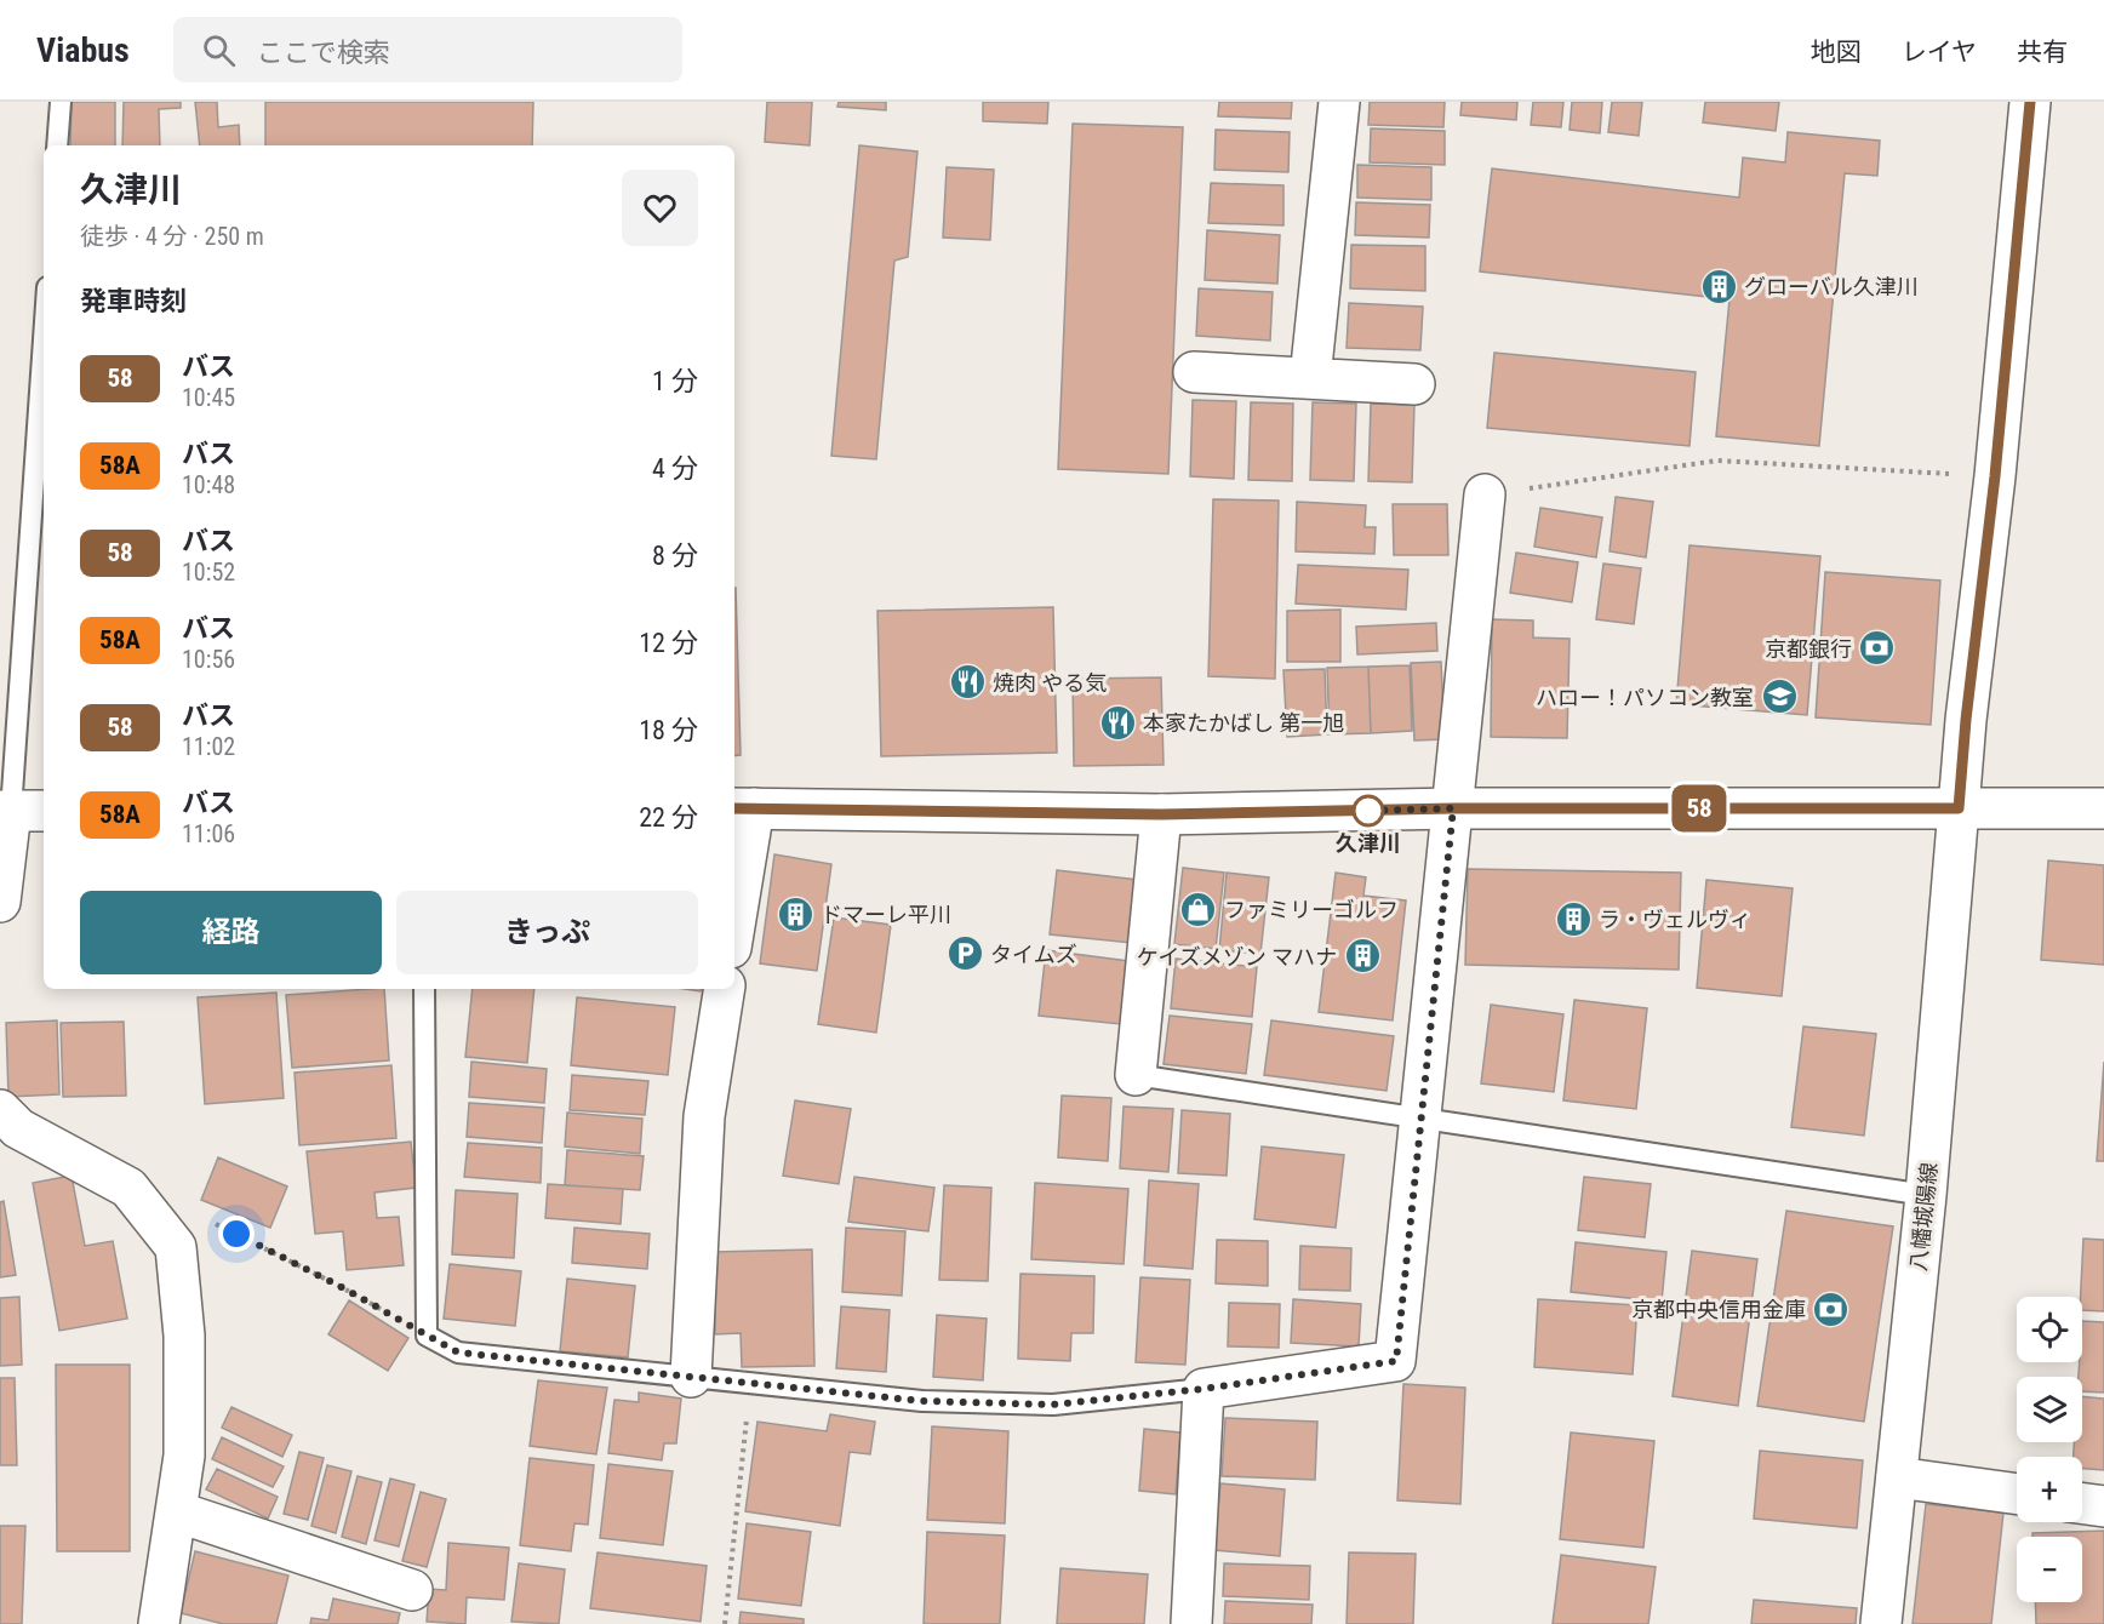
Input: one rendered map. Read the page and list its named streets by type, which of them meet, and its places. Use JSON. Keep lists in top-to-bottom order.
{
  "streets": {
    "street": ["八幡城陽線"]
  },
  "places": {
    "building": [
      "グローバル久津川",
      "ドマーレ平川",
      "ラ・ヴェルヴィ",
      "ケイズメゾン マハナ"
    ],
    "bank": ["京都銀行", "京都中央信用金庫"],
    "restaurant": ["焼肉 やる気", "本家たかばし 第一旭"],
    "school or university": ["ハロー！パソコン教室"],
    "other": ["久津川"],
    "shop": ["ファミリーゴルフ"],
    "parking": ["タイムズ"]
  },
  "lines": ["bus line 58"],
  "page": {
    "header": "Viabus",
    "search": "ここで検索",
    "nav": ["地図", "レイヤ", "共有"],
    "on_map": "58",
    "heading": [
      ["久津川", "徒歩 · 4 分 · 250 m"],
      "発車時刻"
    ],
    "list": [
      {
        "mark": "58",
        "name": "バス",
        "note": "10:45",
        "value": "1 分"
      },
      {
        "mark": "58A",
        "name": "バス",
        "note": "10:48",
        "value": "4 分"
      },
      {
        "mark": "58",
        "name": "バス",
        "note": "10:52",
        "value": "8 分"
      },
      {
        "mark": "58A",
        "name": "バス",
        "note": "10:56",
        "value": "12 分"
      },
      {
        "mark": "58",
        "name": "バス",
        "note": "11:02",
        "value": "18 分"
      },
      {
        "mark": "58A",
        "name": "バス",
        "note": "11:06",
        "value": "22 分"
      }
    ],
    "buttons": ["経路", "きっぷ"],
    "map_buttons": ["+", "−"]
  }
}
